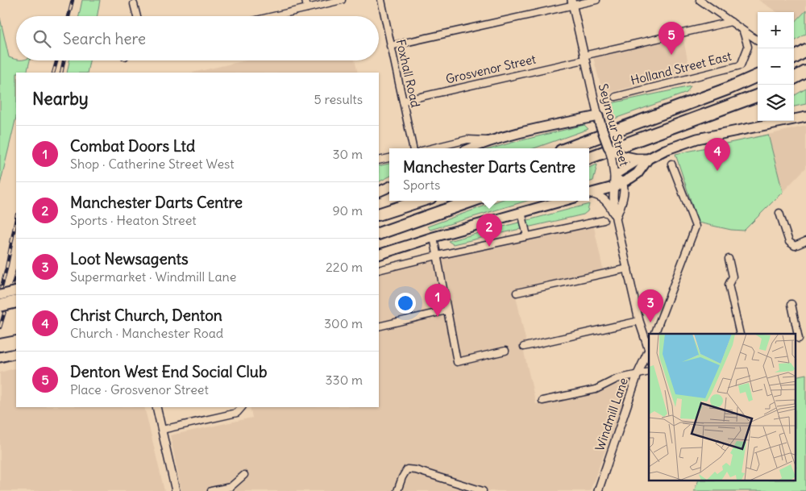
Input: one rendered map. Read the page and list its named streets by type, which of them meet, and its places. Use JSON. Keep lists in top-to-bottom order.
{
  "streets": {
    "main road": ["Seymour Street"],
    "street": [
      "Holland Street East",
      "Grosvenor Street",
      "Foxhall Road",
      "Windmill Lane"
    ]
  },
  "crossings": [
    ["Grosvenor Street", "Foxhall Road"],
    ["Grosvenor Street", "Seymour Street"]
  ],
  "page": {
    "map_buttons": ["+", "−"],
    "search": "Search here",
    "pins": [
      "5",
      "4",
      "2",
      "1",
      "3"
    ],
    "heading": ["Nearby", "5 results"],
    "list": [
      {
        "mark": "1",
        "name": "Combat Doors Ltd",
        "note": "Shop · Catherine Street West",
        "value": "30 m"
      },
      {
        "mark": "2",
        "name": "Manchester Darts Centre",
        "note": "Sports · Heaton Street",
        "value": "90 m"
      },
      {
        "mark": "3",
        "name": "Loot Newsagents",
        "note": "Supermarket · Windmill Lane",
        "value": "220 m"
      },
      {
        "mark": "4",
        "name": "Christ Church, Denton",
        "note": "Church · Manchester Road",
        "value": "300 m"
      },
      {
        "mark": "5",
        "name": "Denton West End Social Club",
        "note": "Place · Grosvenor Street",
        "value": "330 m"
      }
    ],
    "popup": ["Manchester Darts Centre", "Sports"]
  }
}
